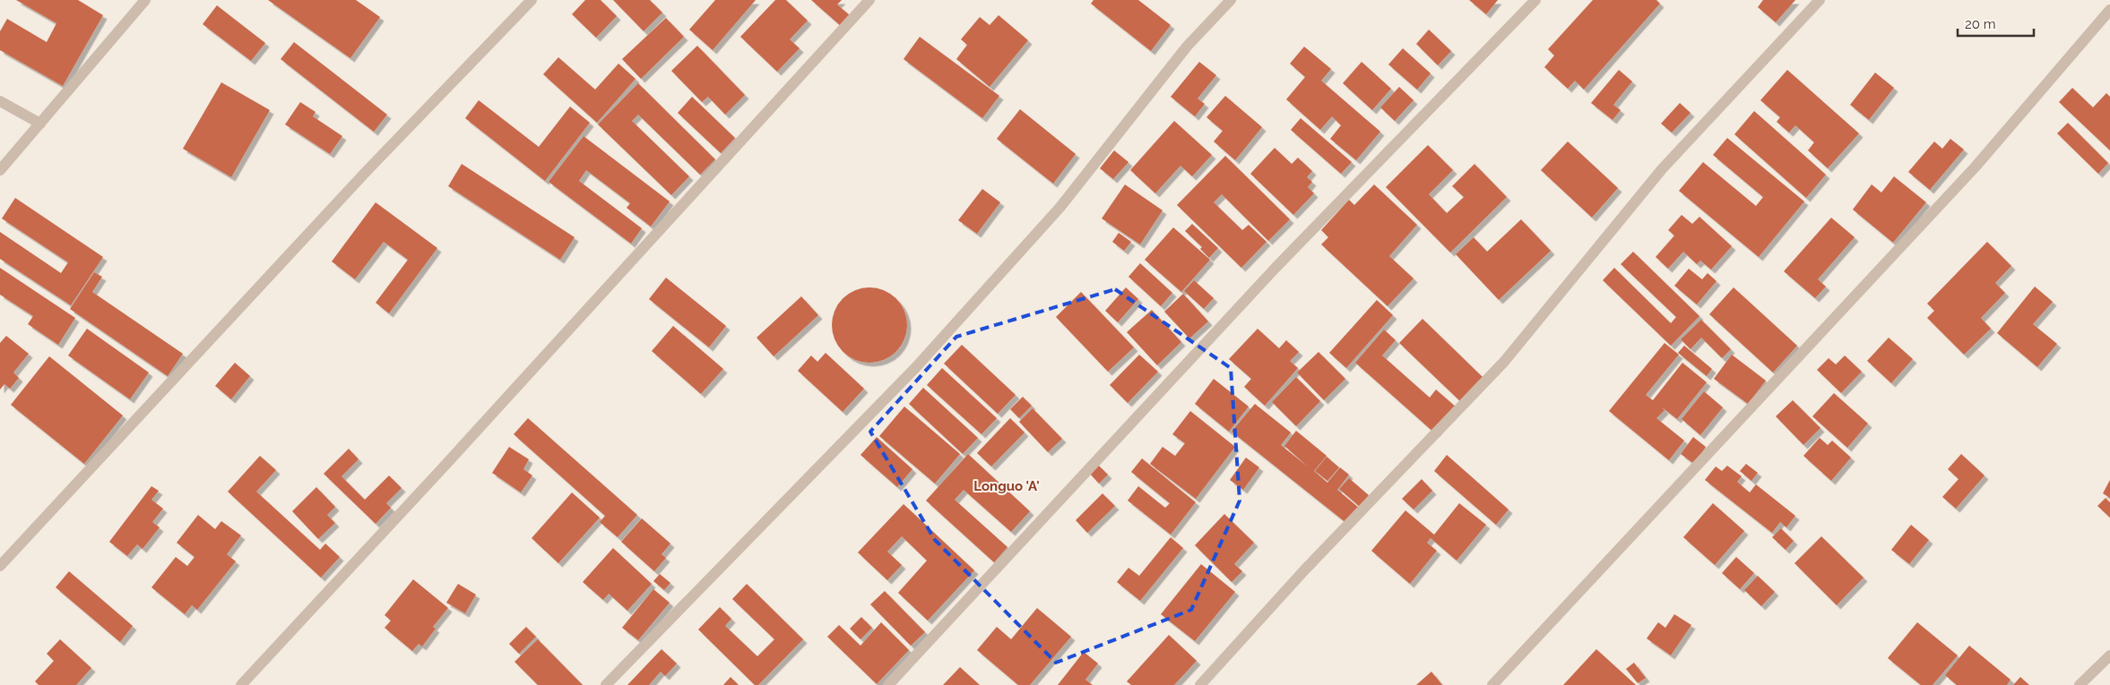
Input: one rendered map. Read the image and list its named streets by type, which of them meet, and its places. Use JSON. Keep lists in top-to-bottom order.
{
  "districts": ["Longuo 'A'"],
  "scale_bar": "20 m"
}
